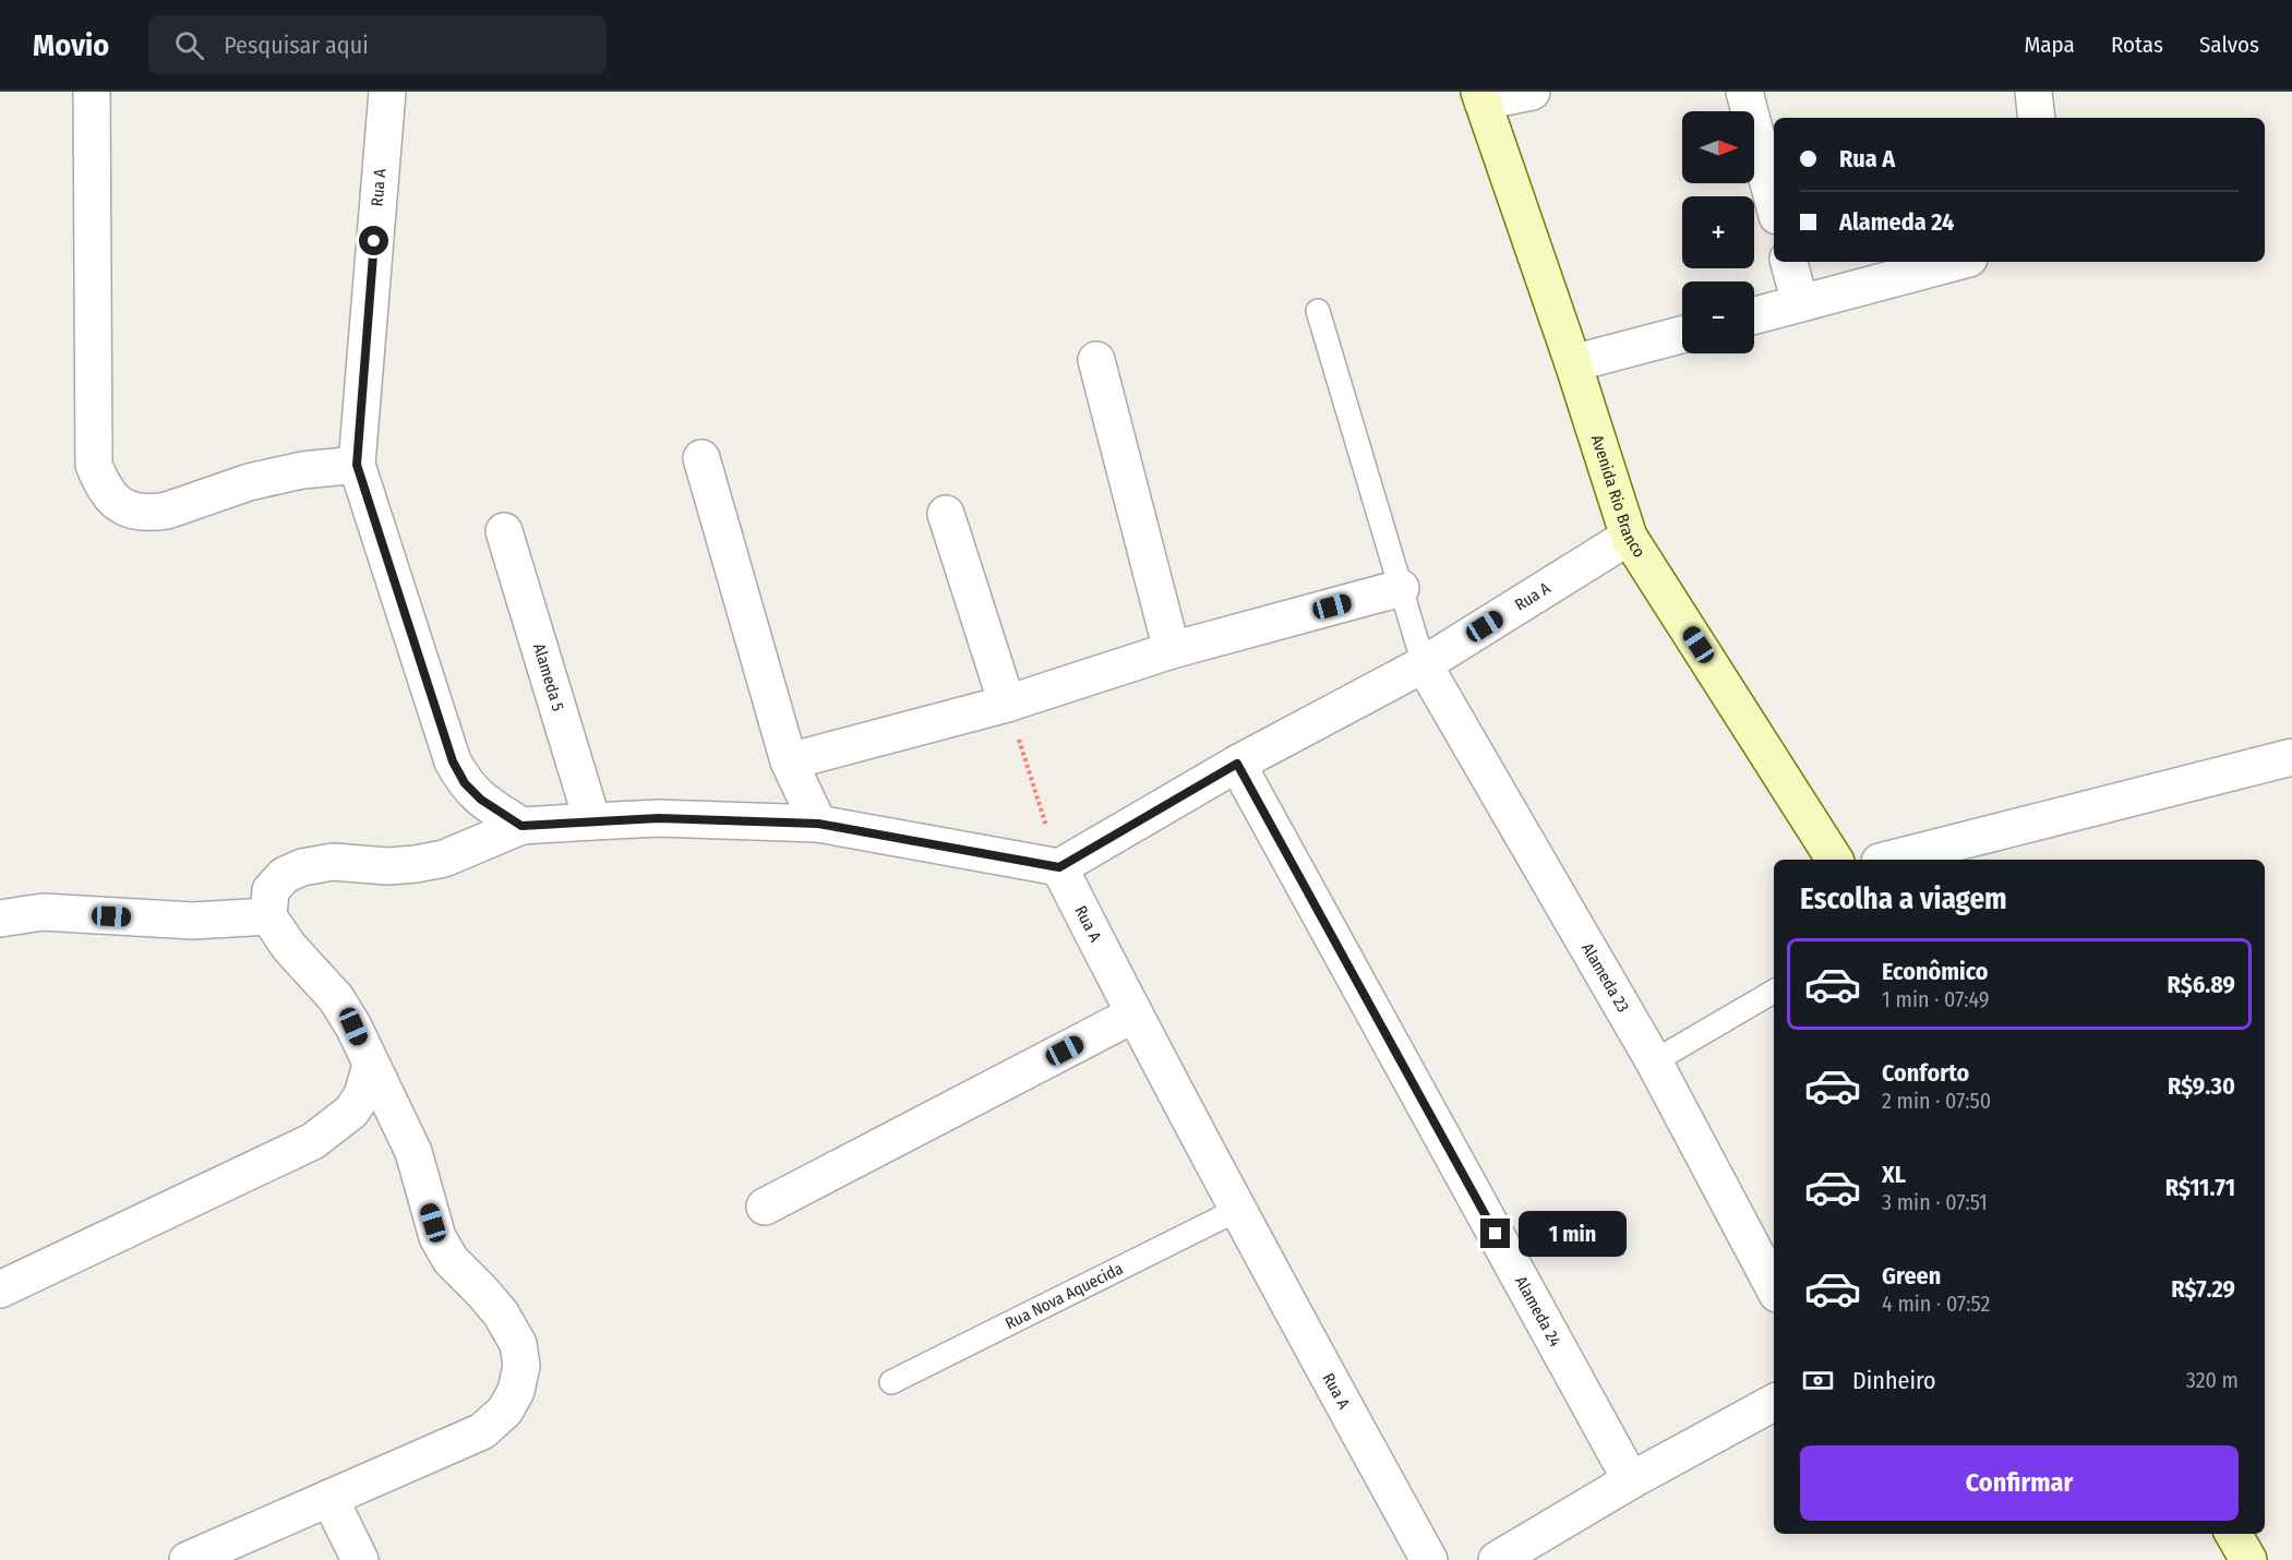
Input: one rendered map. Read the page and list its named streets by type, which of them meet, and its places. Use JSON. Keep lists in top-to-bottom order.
{
  "streets": {
    "street": [
      "Rua A",
      "Avenida Rio Branco",
      "Alameda 5",
      "Alameda 23",
      "Alameda 24"
    ],
    "lane": ["Rua Nova Aquecida"]
  },
  "crossings": [
    ["Rua A", "Avenida Rio Branco"],
    ["Rua A", "Alameda 23"],
    ["Rua A", "Rua Nova Aquecida"],
    ["Rua A", "Alameda 24"]
  ],
  "north": "right",
  "page": {
    "header": "Movio",
    "search": "Pesquisar aqui",
    "nav": ["Mapa", "Rotas", "Salvos"],
    "map_buttons": ["+", "−"],
    "banner": ["Rua A", "Alameda 24"],
    "heading": "Escolha a viagem",
    "list": [
      {
        "name": "Econômico",
        "note": "1 min · 07:49",
        "value": "R$6.89"
      },
      {
        "name": "Conforto",
        "note": "2 min · 07:50",
        "value": "R$9.30"
      },
      {
        "name": "XL",
        "note": "3 min · 07:51",
        "value": "R$11.71"
      },
      {
        "name": "Green",
        "note": "4 min · 07:52",
        "value": "R$7.29"
      }
    ],
    "bubble": "1 min",
    "pay": ["Dinheiro", "320 m"],
    "buttons": "Confirmar"
  }
}
